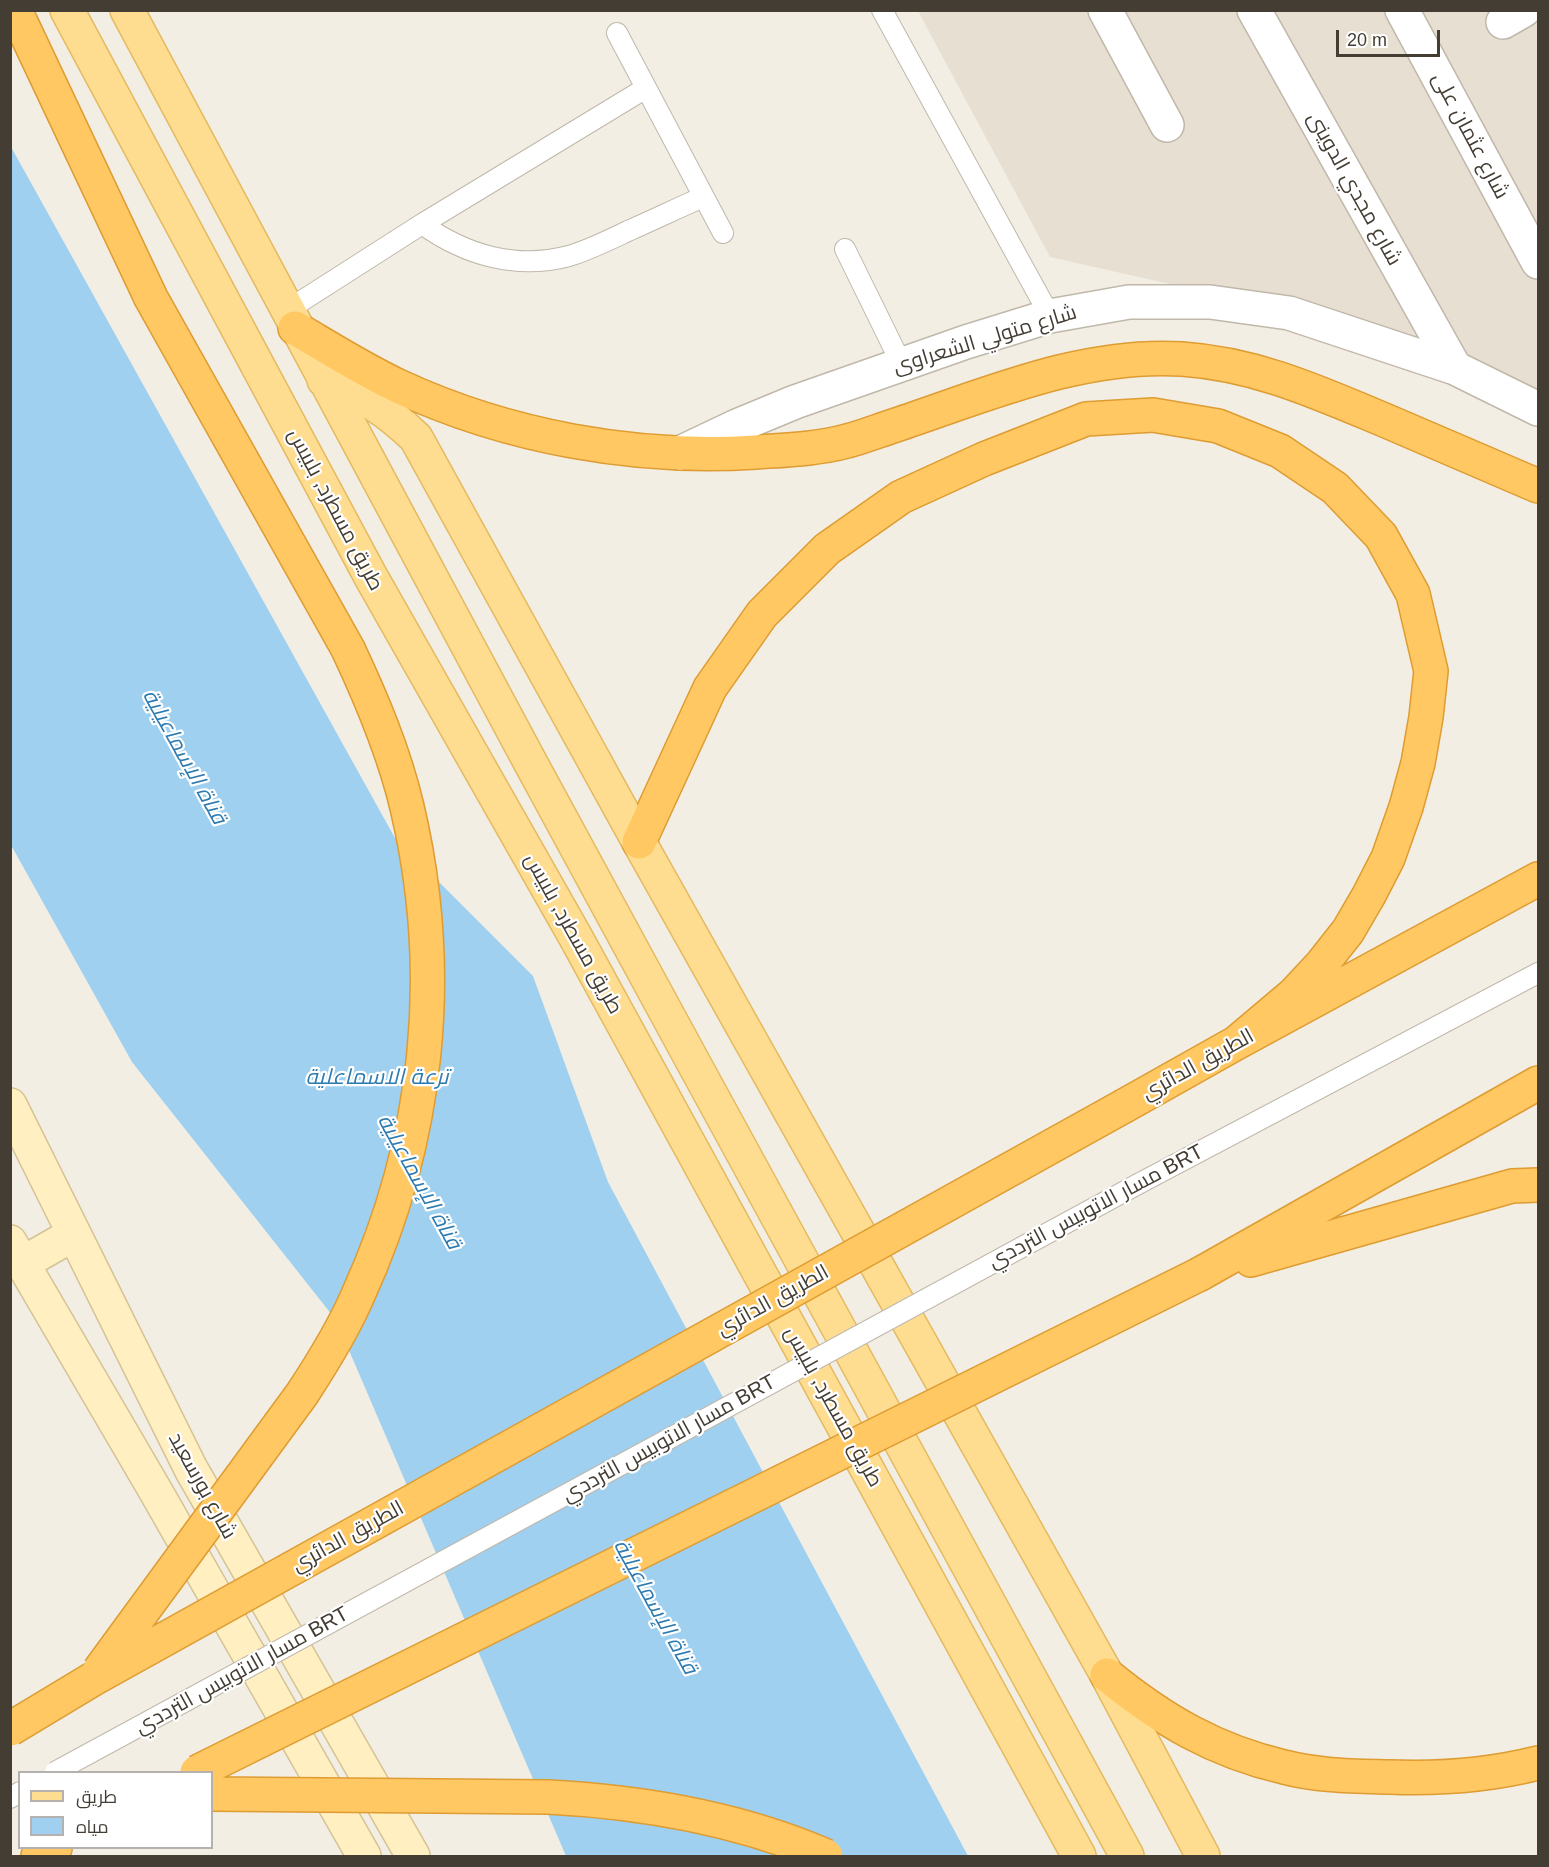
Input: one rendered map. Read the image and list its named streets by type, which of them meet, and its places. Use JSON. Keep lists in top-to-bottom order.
{
  "streets": {
    "highway": ["الطريق الدائري"],
    "main road": ["طريق مسطرد, بلبيس", "شارع بورسعيد"],
    "street": ["شارع عثمان على", "شارع مجدي الدوينى", "شارع متولي الشعراوى"],
    "lane": ["مسار الاتوبيس الترددي BRT"]
  },
  "crossings": [
    ["شارع مجدي الدوينى", "شارع متولي الشعراوى"]
  ],
  "water": ["قناة الإسماعيلية", "ترعة الاسماعلية"],
  "legend": ["طريق", "مياه"],
  "scale_bar": "20 m"
}
